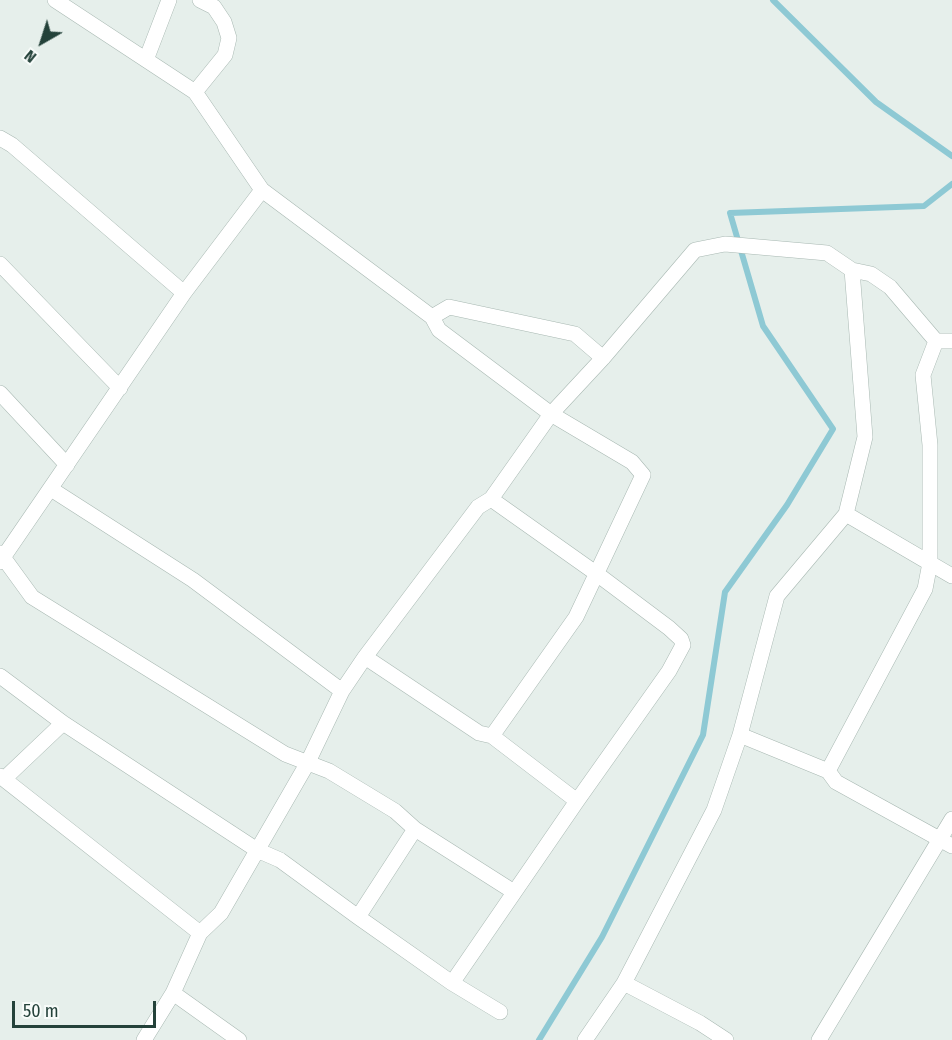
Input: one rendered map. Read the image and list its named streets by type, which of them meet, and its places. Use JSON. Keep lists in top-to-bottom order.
{
  "scale_bar": "50 m",
  "north": "bottom left"
}
